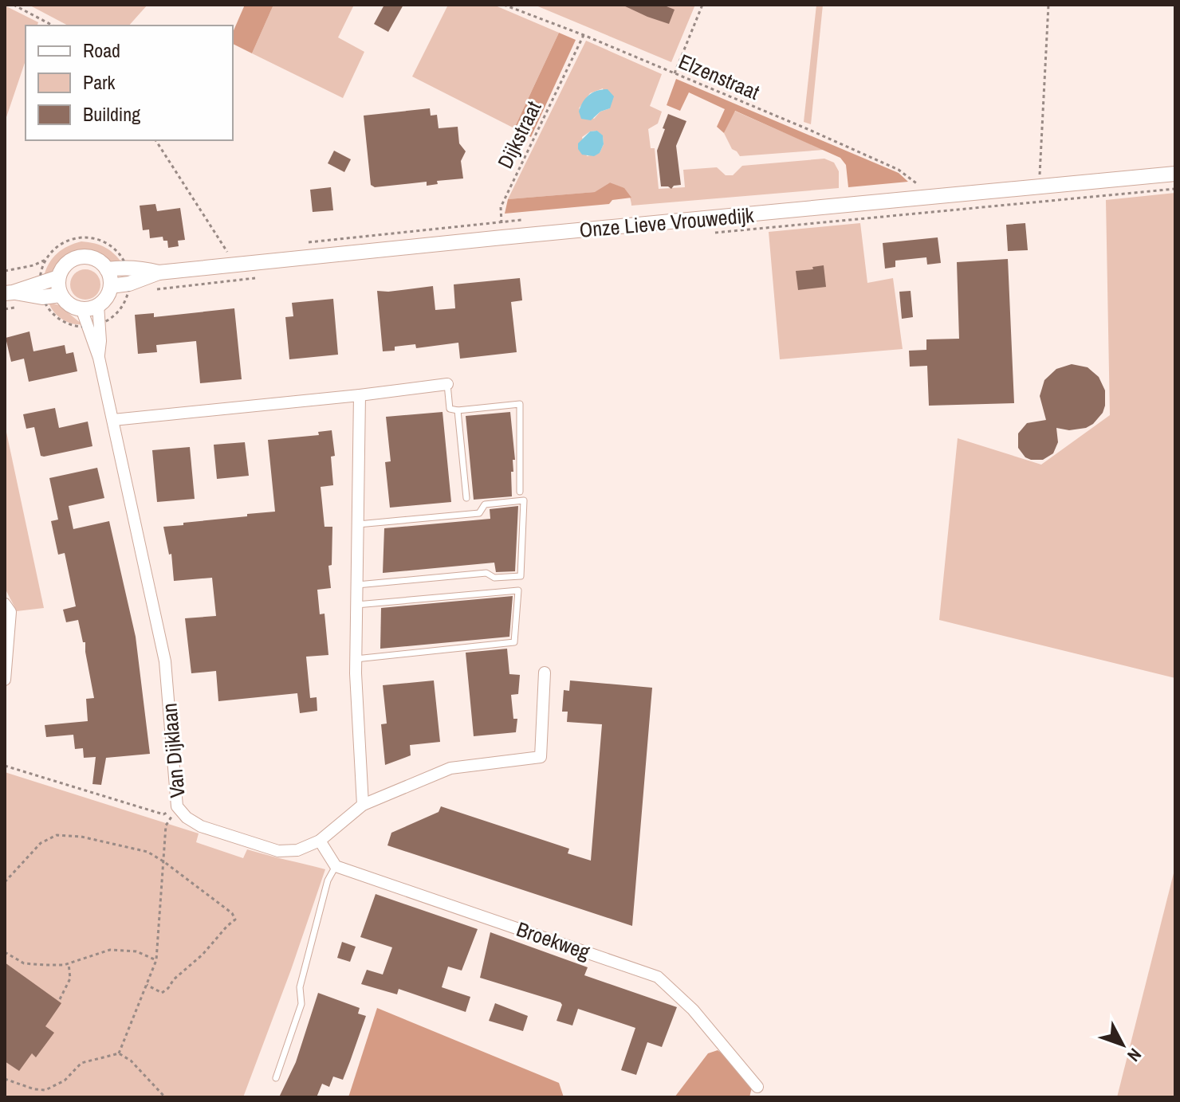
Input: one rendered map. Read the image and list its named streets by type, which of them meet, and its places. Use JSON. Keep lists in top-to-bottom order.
{
  "streets": {
    "main road": ["Onze Lieve Vrouwedijk"],
    "street": ["Van Dijklaan", "Broekweg"],
    "path": ["Elzenstraat", "Dijkstraat"]
  },
  "crossings": [
    ["Elzenstraat", "Dijkstraat"],
    ["Dijkstraat", "Onze Lieve Vrouwedijk"],
    ["Onze Lieve Vrouwedijk", "Van Dijklaan"]
  ],
  "legend": ["Road", "Park", "Building"],
  "north": "bottom right"
}
